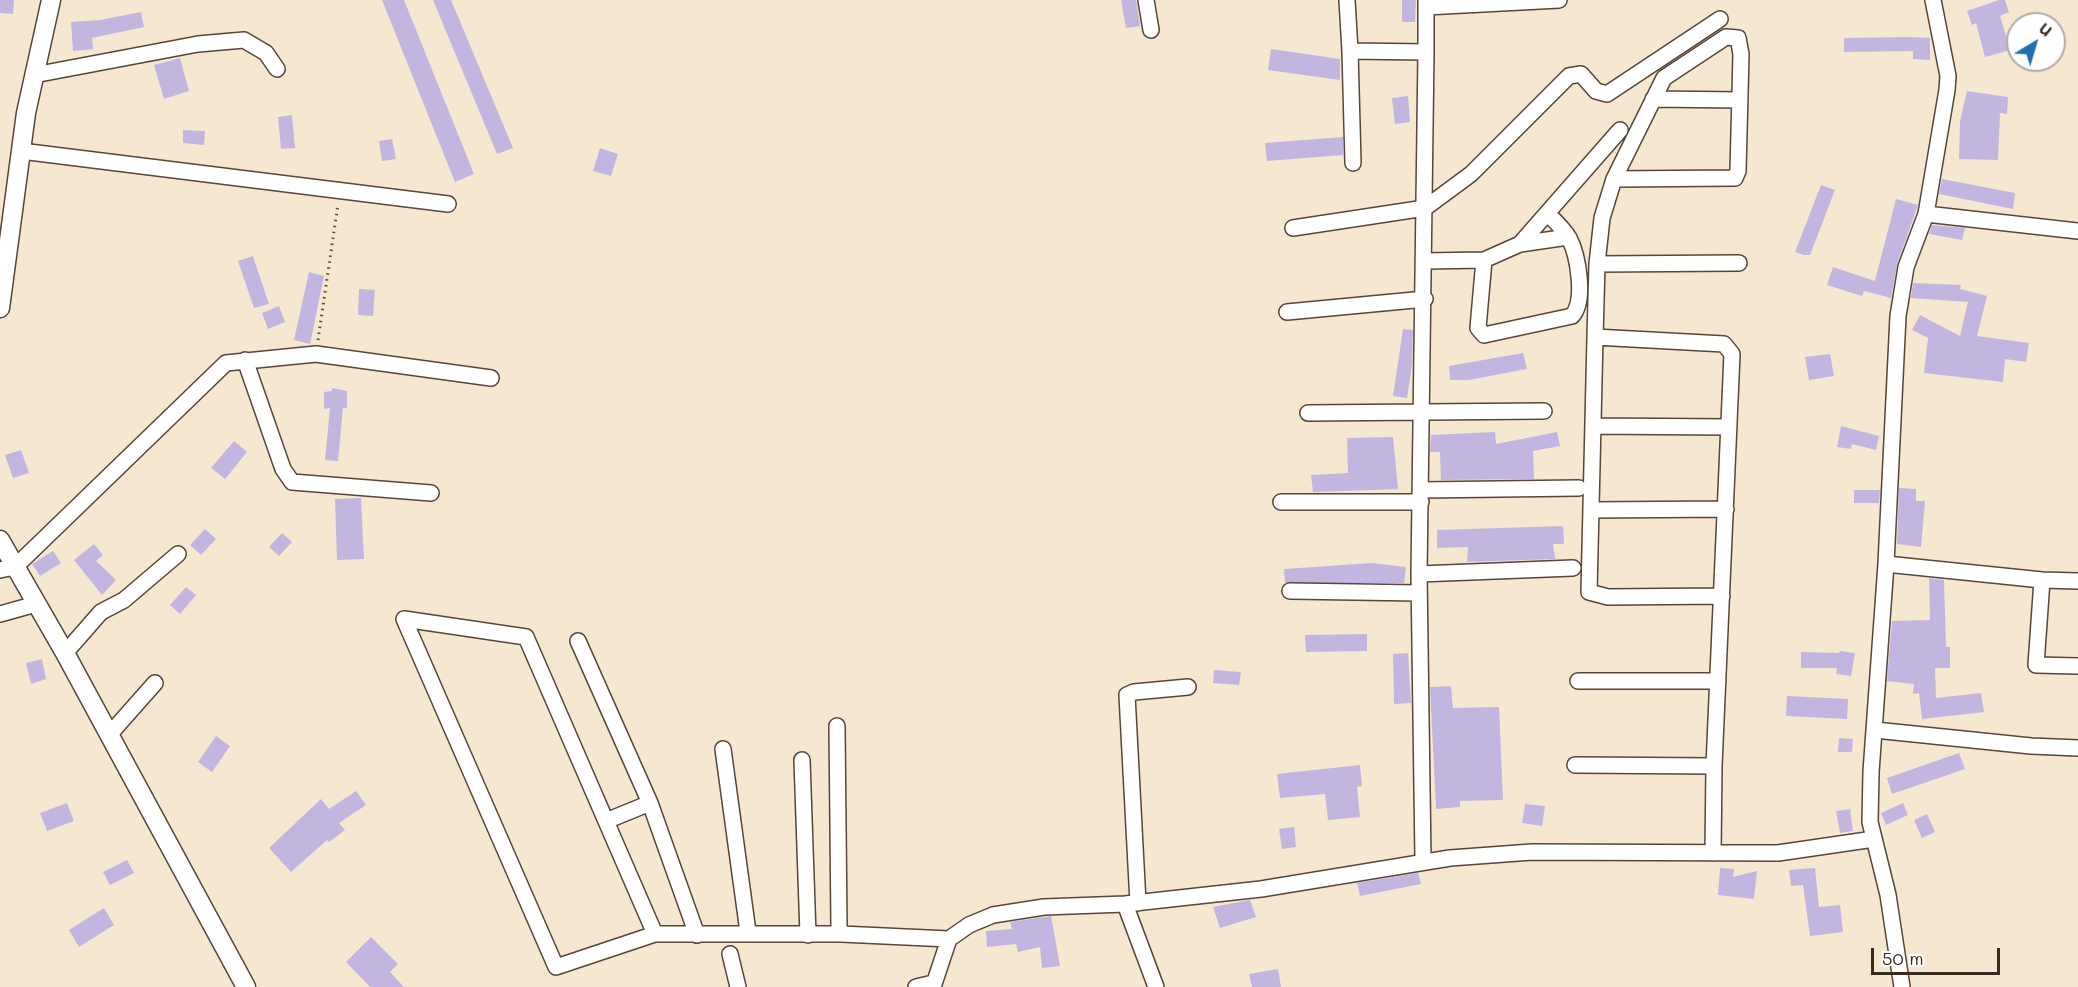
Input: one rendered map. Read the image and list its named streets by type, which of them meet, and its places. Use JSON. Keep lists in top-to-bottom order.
{
  "scale_bar": "50 m",
  "north": "top right"
}
